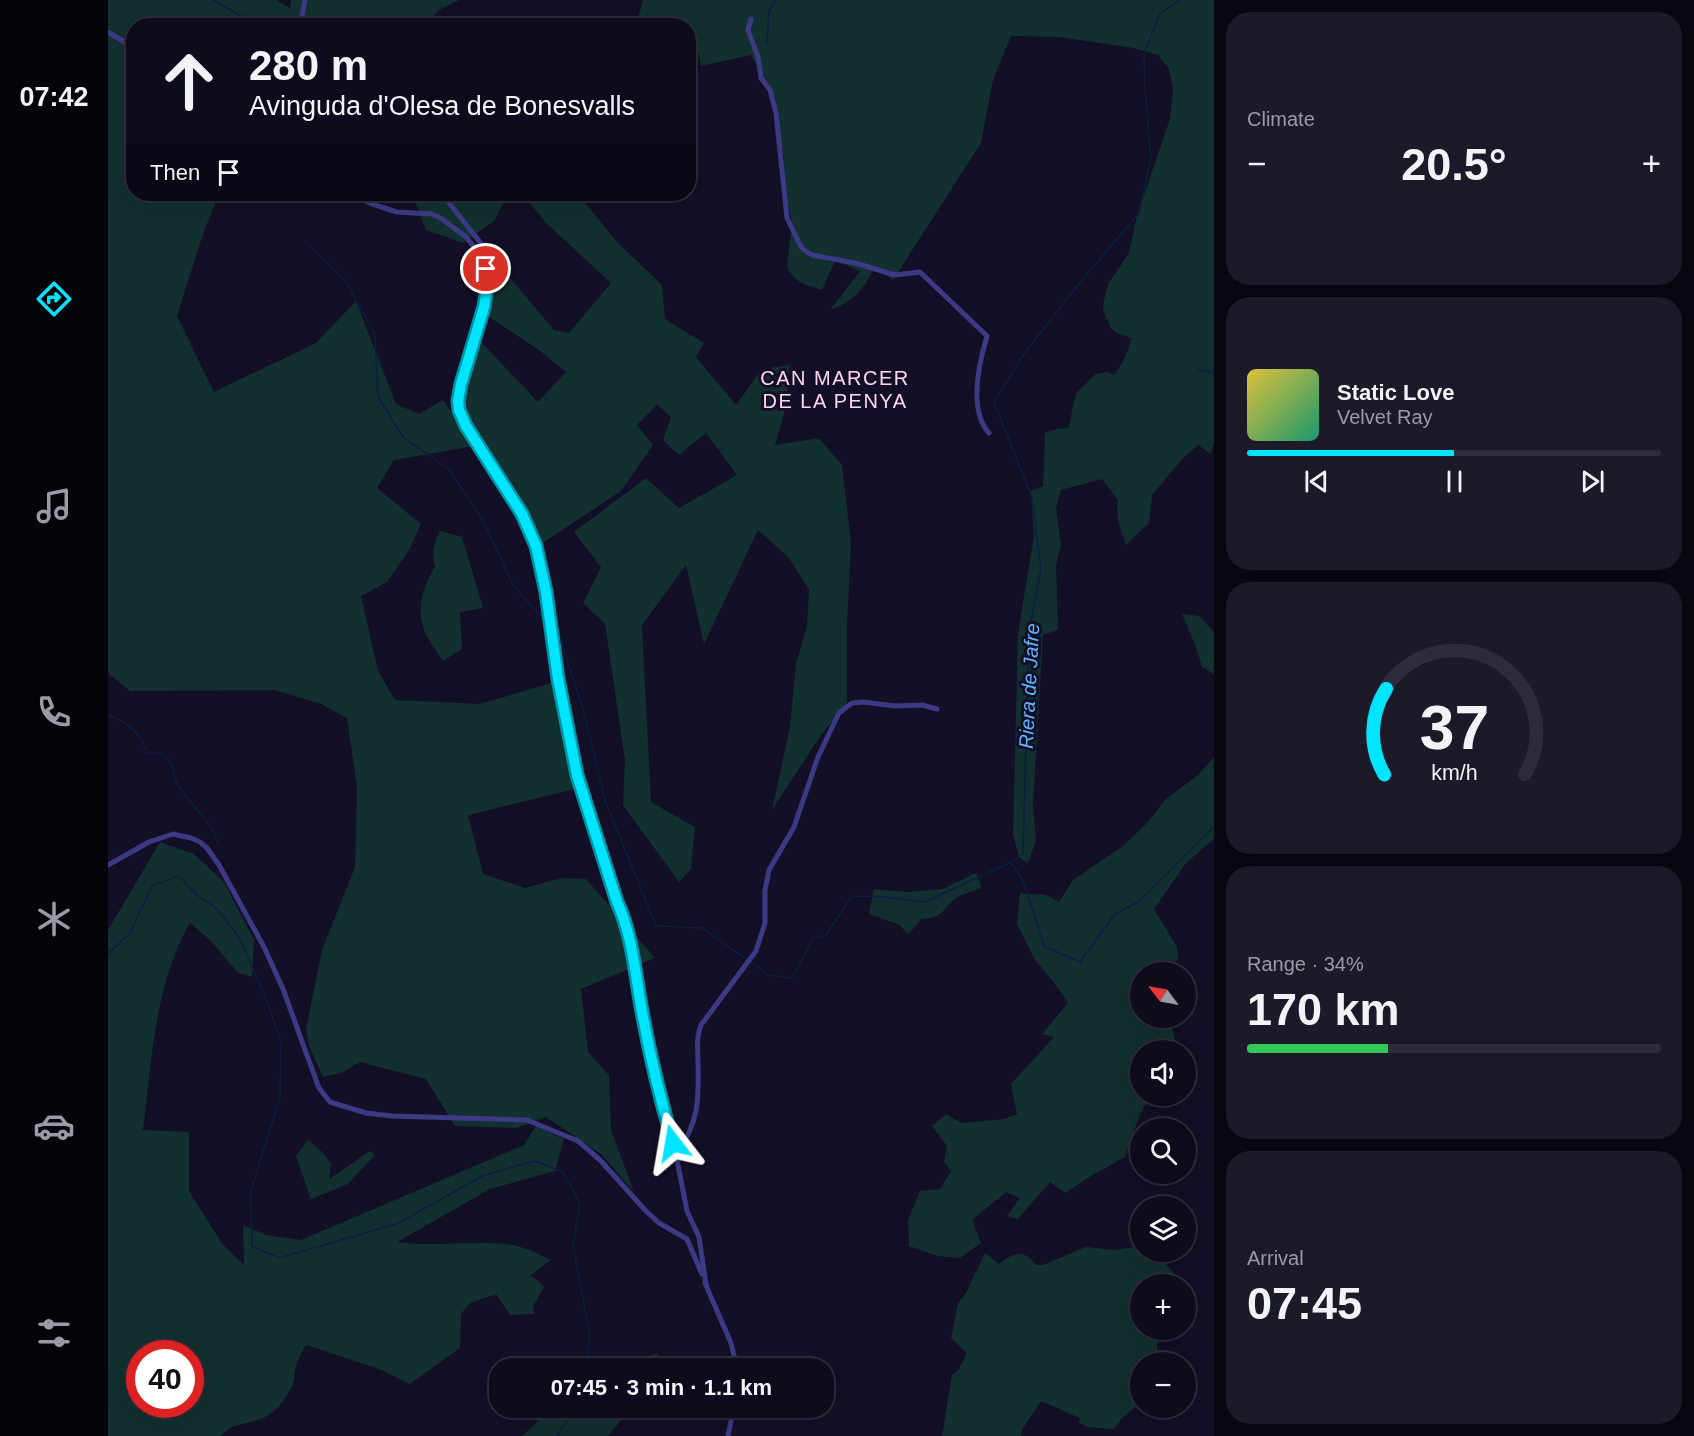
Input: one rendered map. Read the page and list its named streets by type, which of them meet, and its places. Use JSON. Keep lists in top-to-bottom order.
{
  "districts": ["CAN MARCER DE LA PENYA"],
  "water": ["Riera de Jafre"],
  "north": "top left",
  "page": {
    "tabs": "07:42",
    "tile": [
      "Climate",
      ["Range · 34%", "170 km"],
      ["Arrival", "07:45"]
    ],
    "turn": ["280 m", "Avinguda d'Olesa de Bonesvalls"],
    "heat": ["−", "20.5°", "+"],
    "then": "Then",
    "song": ["Static Love", "Velvet Ray"],
    "map_buttons": ["+", "−"],
    "limit": "40",
    "trip": "07:45 · 3 min · 1.1 km",
    "gauge": ["37", "km/h"]
  }
}
